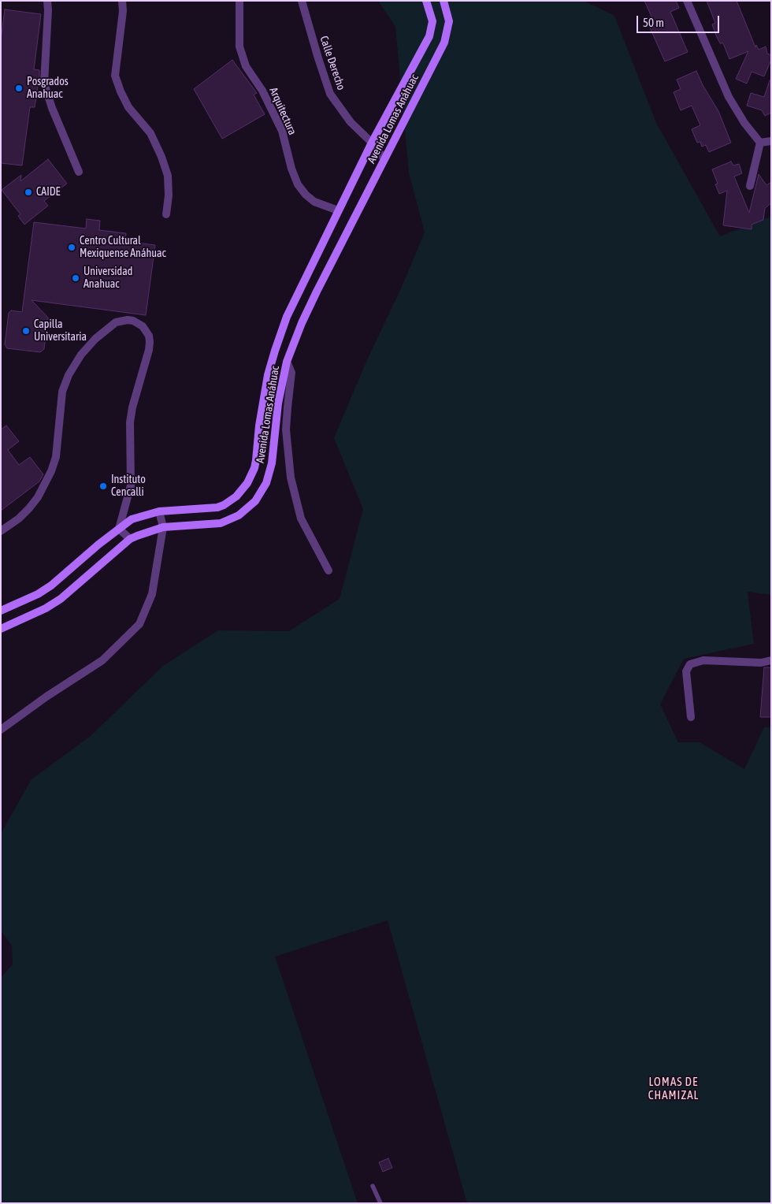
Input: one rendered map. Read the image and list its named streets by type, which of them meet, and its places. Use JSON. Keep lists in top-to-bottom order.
{
  "streets": {
    "main road": ["Avenida Lomas Anáhuac"],
    "street": ["Calle Derecho", "Arquitectura"]
  },
  "crossings": [
    ["Calle Derecho", "Avenida Lomas Anáhuac"],
    ["Arquitectura", "Avenida Lomas Anáhuac"]
  ],
  "districts": ["LOMAS DE CHAMIZAL"],
  "places": [
    "Posgrados Anahuac",
    "CAIDE",
    "Centro Cultural Mexiquense Anáhuac",
    "Universidad Anahuac",
    "Capilla Universitaria",
    "Instituto Cencalli"
  ],
  "scale_bar": "50 m"
}
